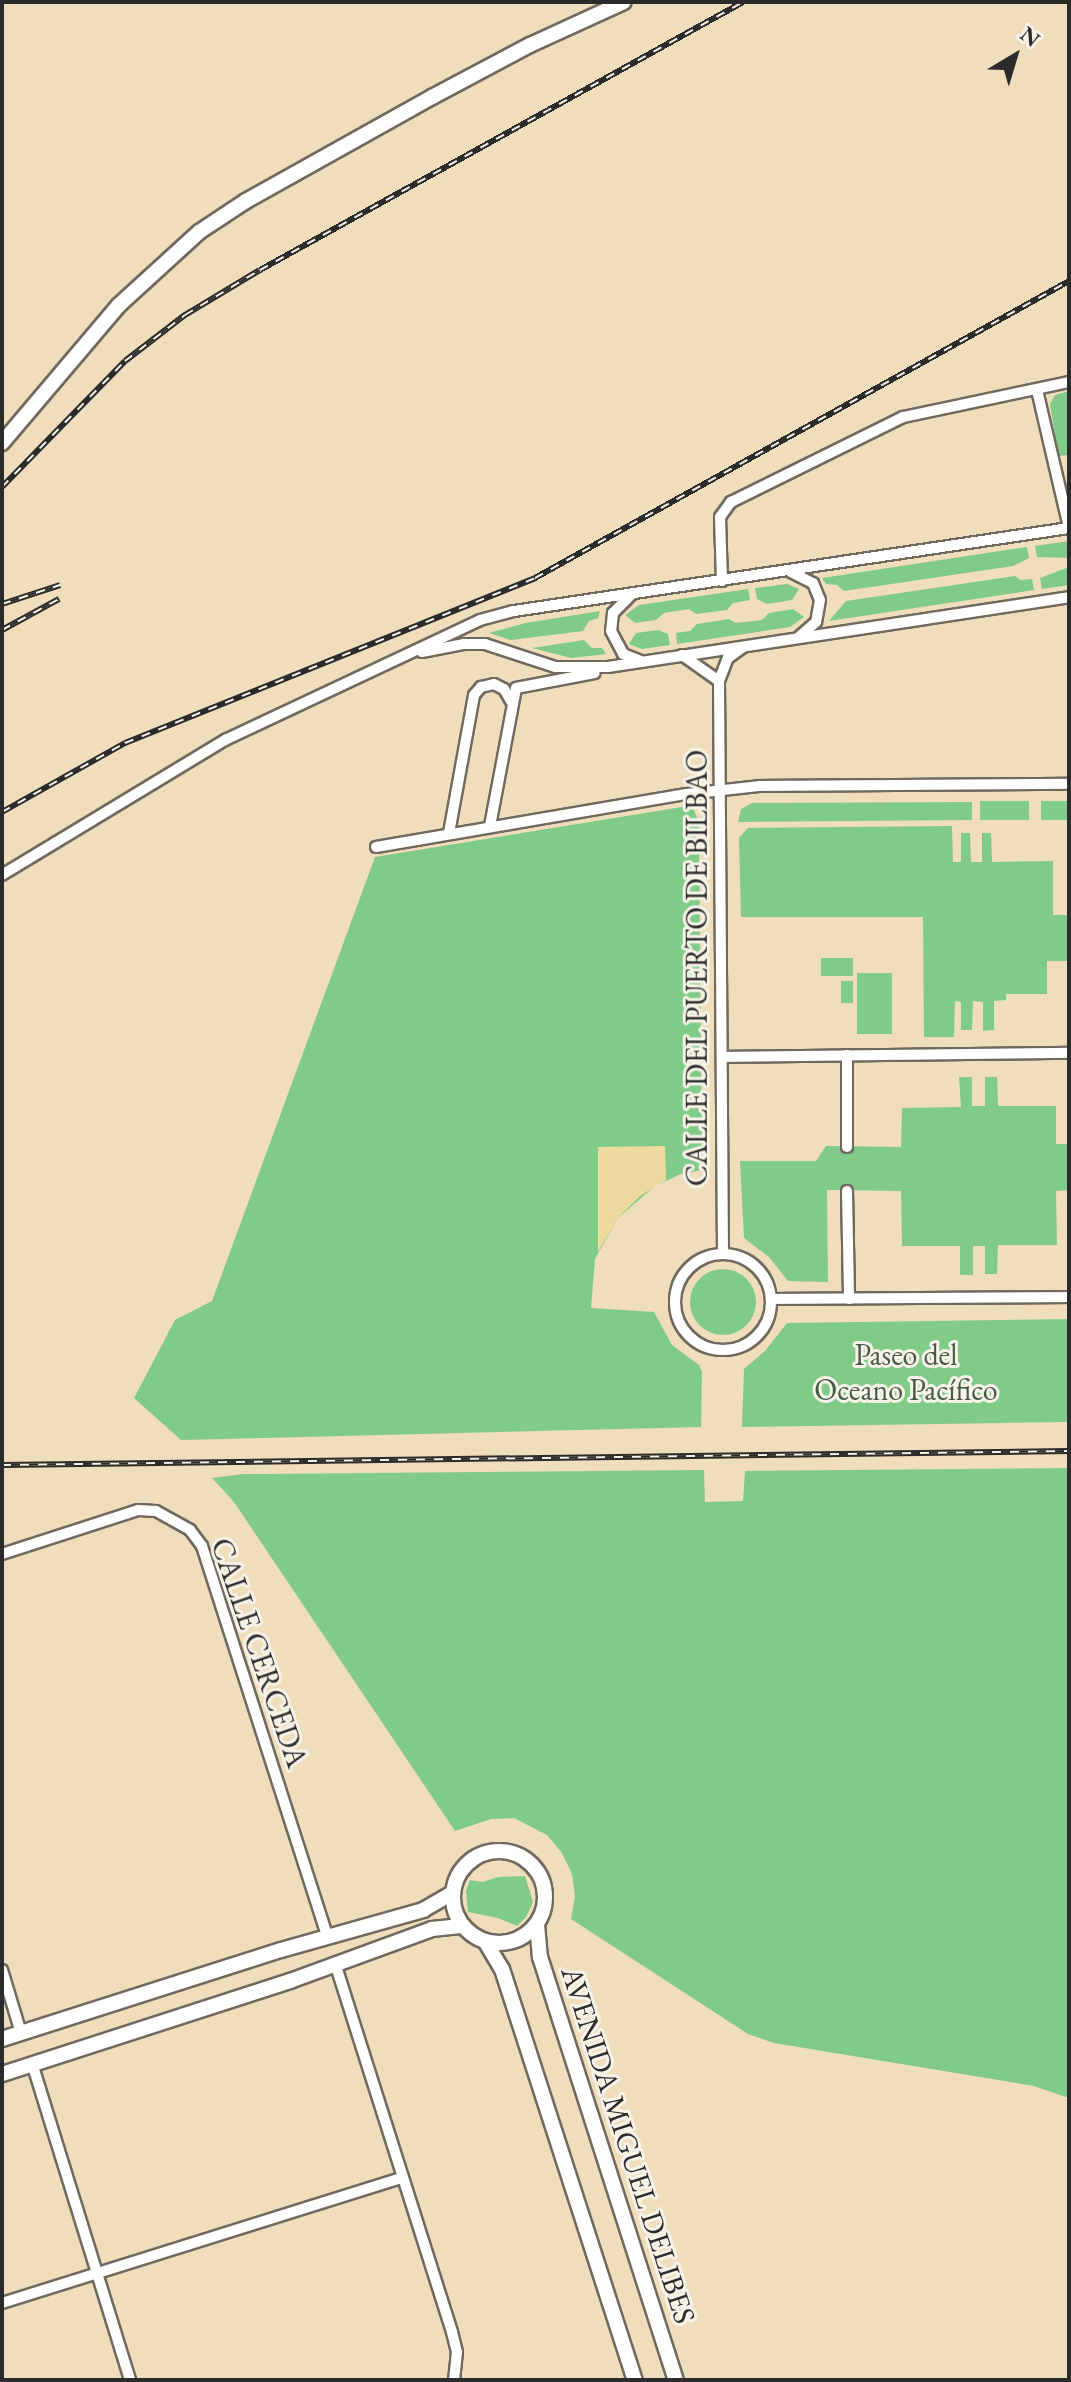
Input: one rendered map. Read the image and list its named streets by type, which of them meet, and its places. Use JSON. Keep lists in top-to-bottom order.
{
  "streets": {
    "main road": ["AVENIDA MIGUEL DELIBES"],
    "street": ["CALLE DEL PUERTO DE BILBAO", "CALLE CERCEDA"]
  },
  "parks": ["Paseo del Oceano Pacífico"],
  "north": "top right"
}
